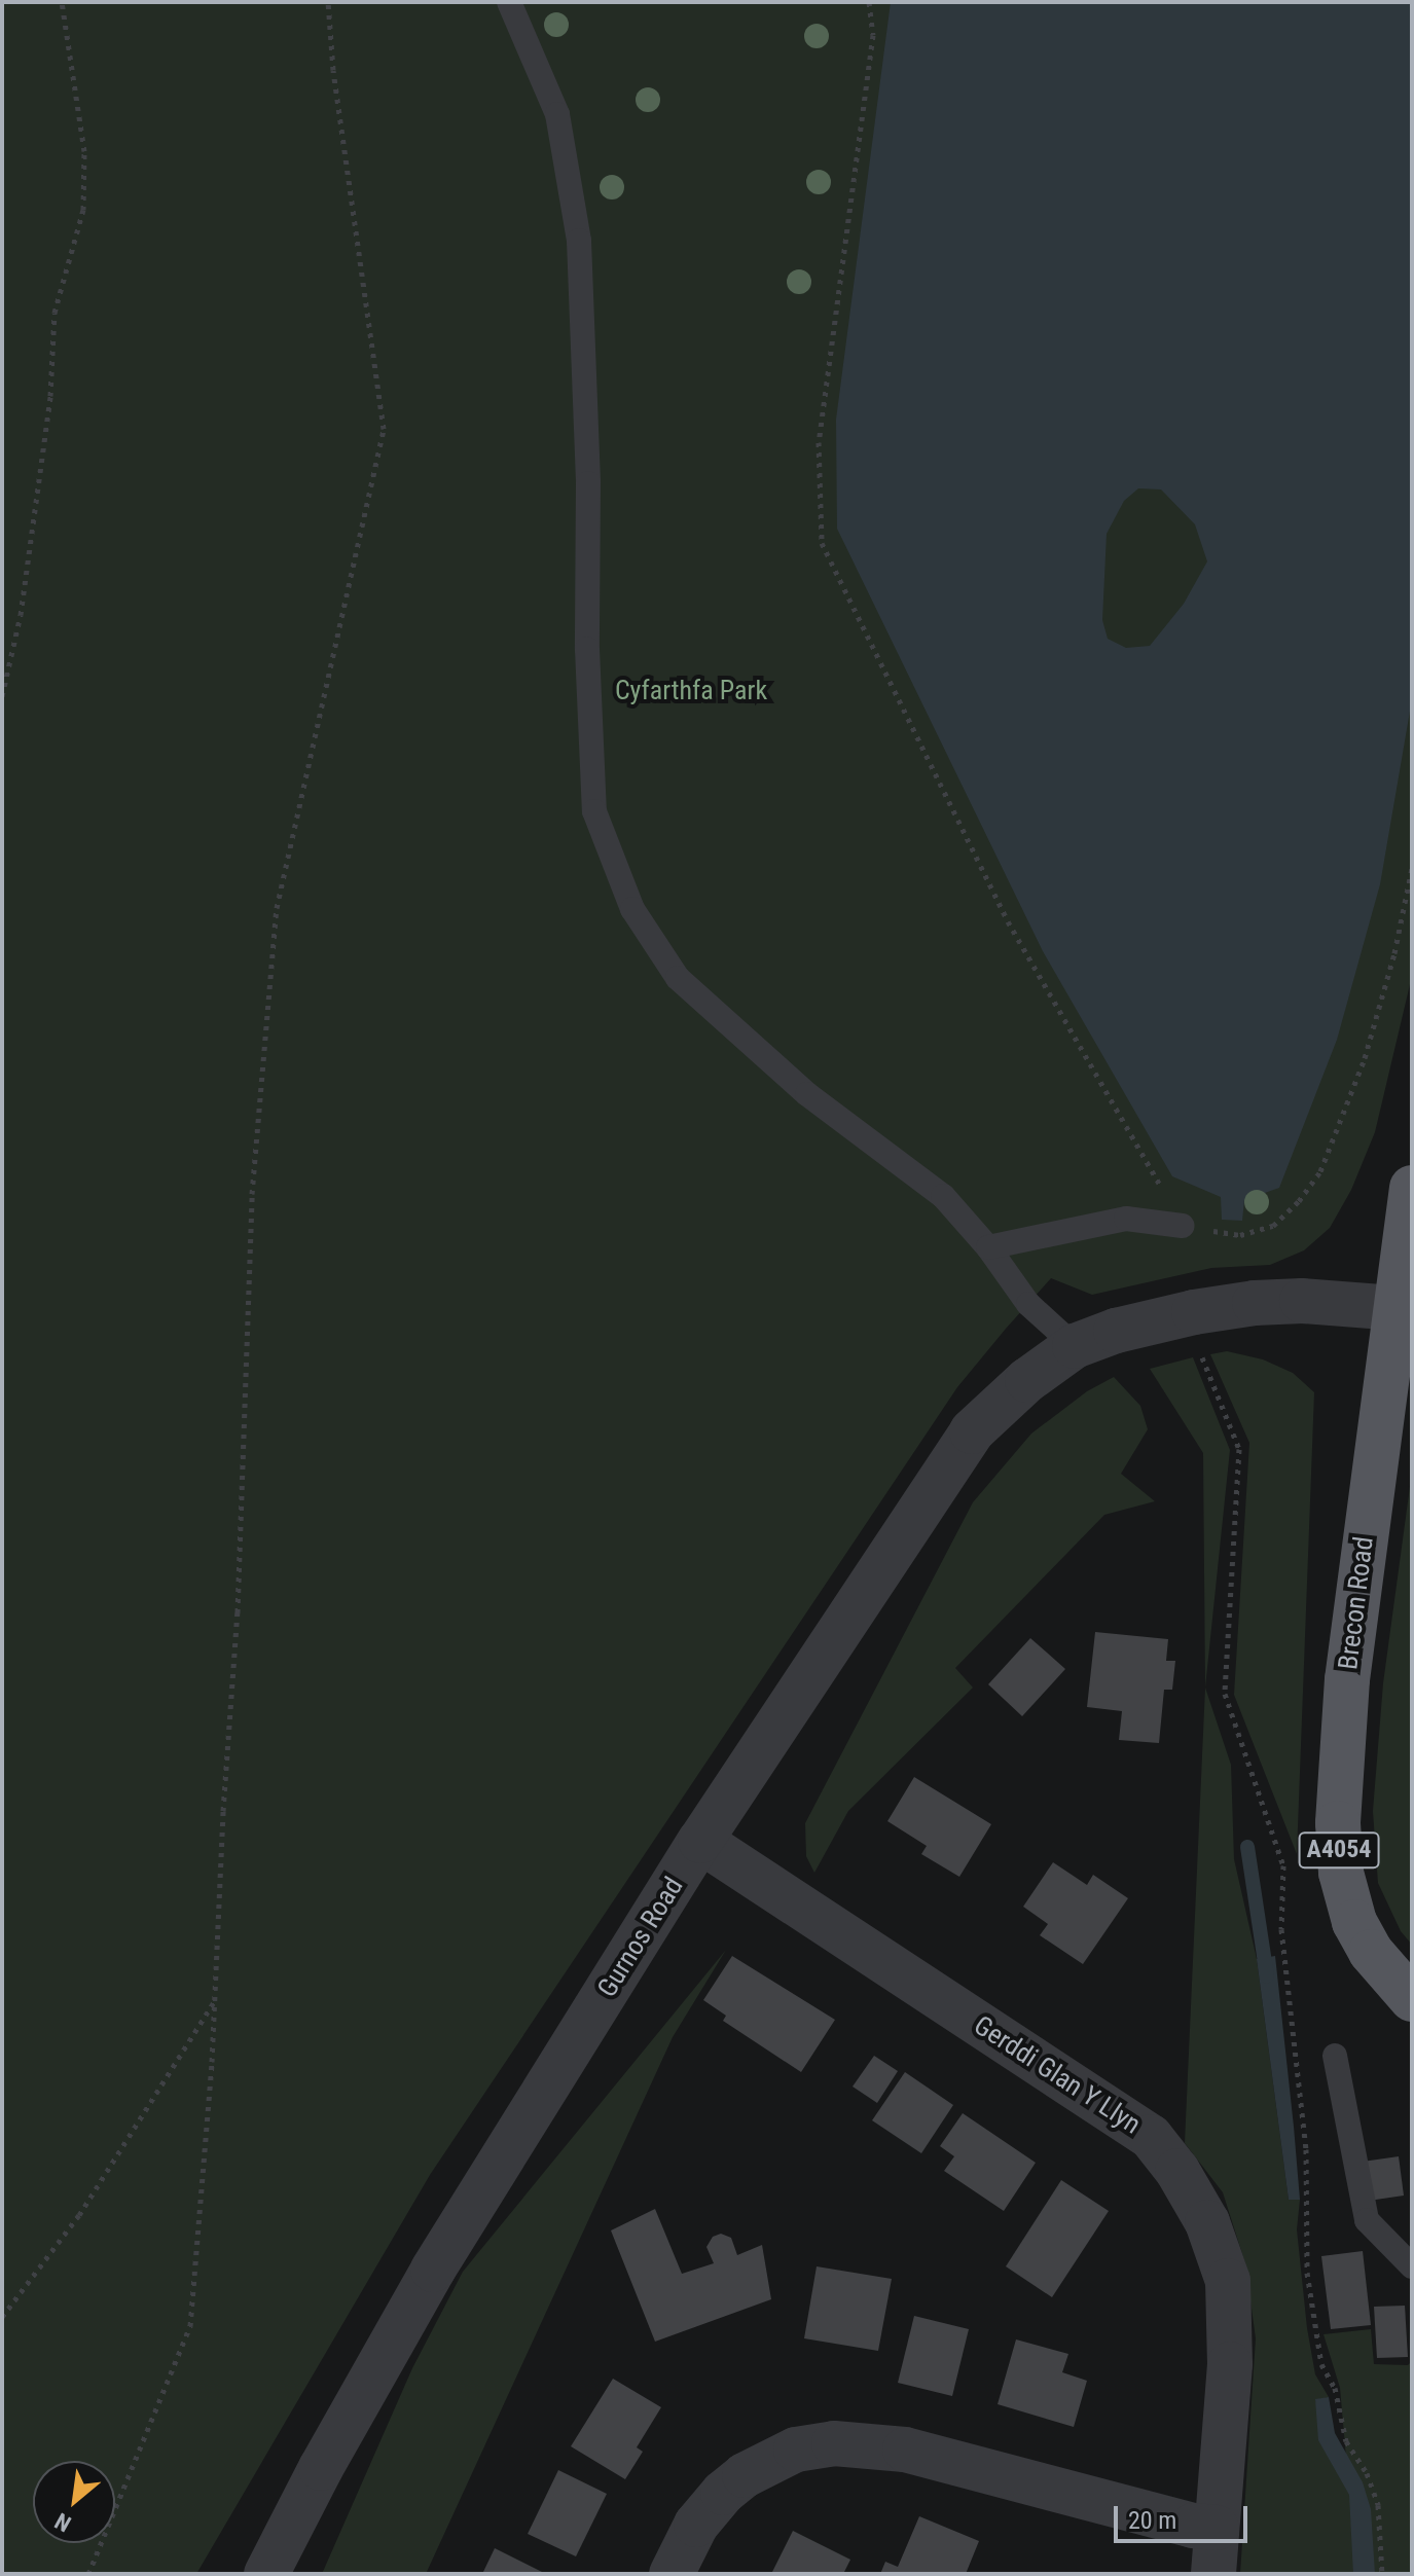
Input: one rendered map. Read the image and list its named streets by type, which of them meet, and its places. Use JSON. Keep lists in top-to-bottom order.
{
  "streets": {
    "main road": ["Brecon Road", "A4054"],
    "street": ["Gurnos Road", "Gerddi Glan Y Llyn"]
  },
  "crossings": [
    ["Brecon Road", "Gurnos Road"],
    ["Gurnos Road", "Gerddi Glan Y Llyn"]
  ],
  "parks": ["Cyfarthfa Park"],
  "scale_bar": "20 m",
  "north": "bottom left"
}
